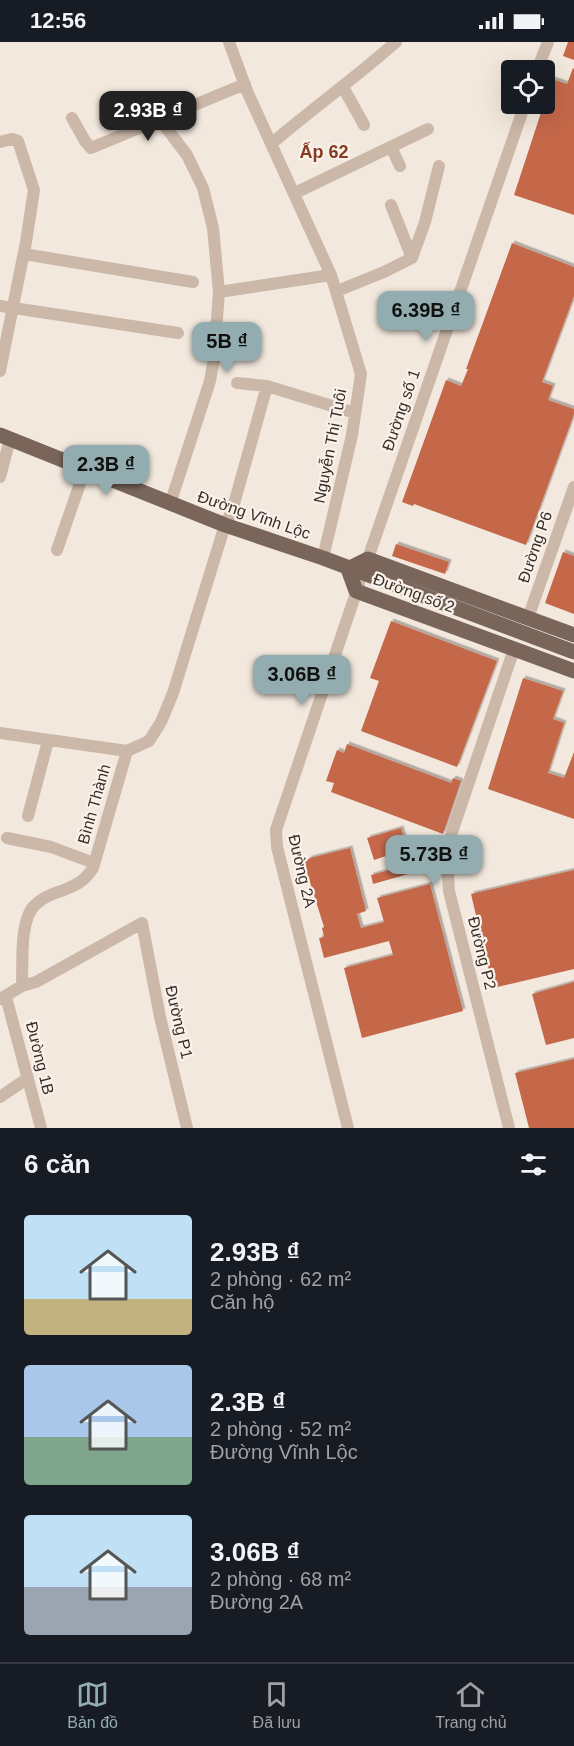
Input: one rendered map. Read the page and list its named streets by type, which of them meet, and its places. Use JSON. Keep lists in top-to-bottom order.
{
  "streets": {
    "main road": ["Đường Vĩnh Lộc", "Đường số 2"],
    "street": [
      "Đường số 1",
      "Nguyễn Thị Tuôi",
      "Đường P6",
      "Bình Thành",
      "Đường 2A",
      "Đường P2",
      "Đường P1",
      "Đường 1B"
    ]
  },
  "crossings": [
    ["Đường số 1", "Đường Vĩnh Lộc"],
    ["Đường số 1", "Đường số 2"],
    ["Nguyễn Thị Tuôi", "Đường Vĩnh Lộc"],
    ["Đường Vĩnh Lộc", "Đường số 2"],
    ["Đường Vĩnh Lộc", "Bình Thành"],
    ["Đường P6", "Đường số 2"],
    ["Đường số 2", "Đường 2A"],
    ["Đường số 2", "Đường P2"],
    ["Bình Thành", "Đường P1"]
  ],
  "districts": ["Ấp 62"],
  "page": {
    "status": "12:56",
    "price": [
      "2.93B ₫",
      "6.39B ₫",
      "5B ₫",
      "2.3B ₫",
      "3.06B ₫",
      "5.73B ₫"
    ],
    "heading": "6 căn",
    "list": [
      {
        "name": "2.93B ₫",
        "note": "2 phòng · 62 m² · Căn hộ"
      },
      {
        "name": "2.3B ₫",
        "note": "2 phòng · 52 m² · Đường Vĩnh Lộc"
      },
      {
        "name": "3.06B ₫",
        "note": "2 phòng · 68 m² · Đường 2A"
      }
    ],
    "tabs": ["Bản đồ", "Đã lưu", "Trang chủ"]
  }
}
